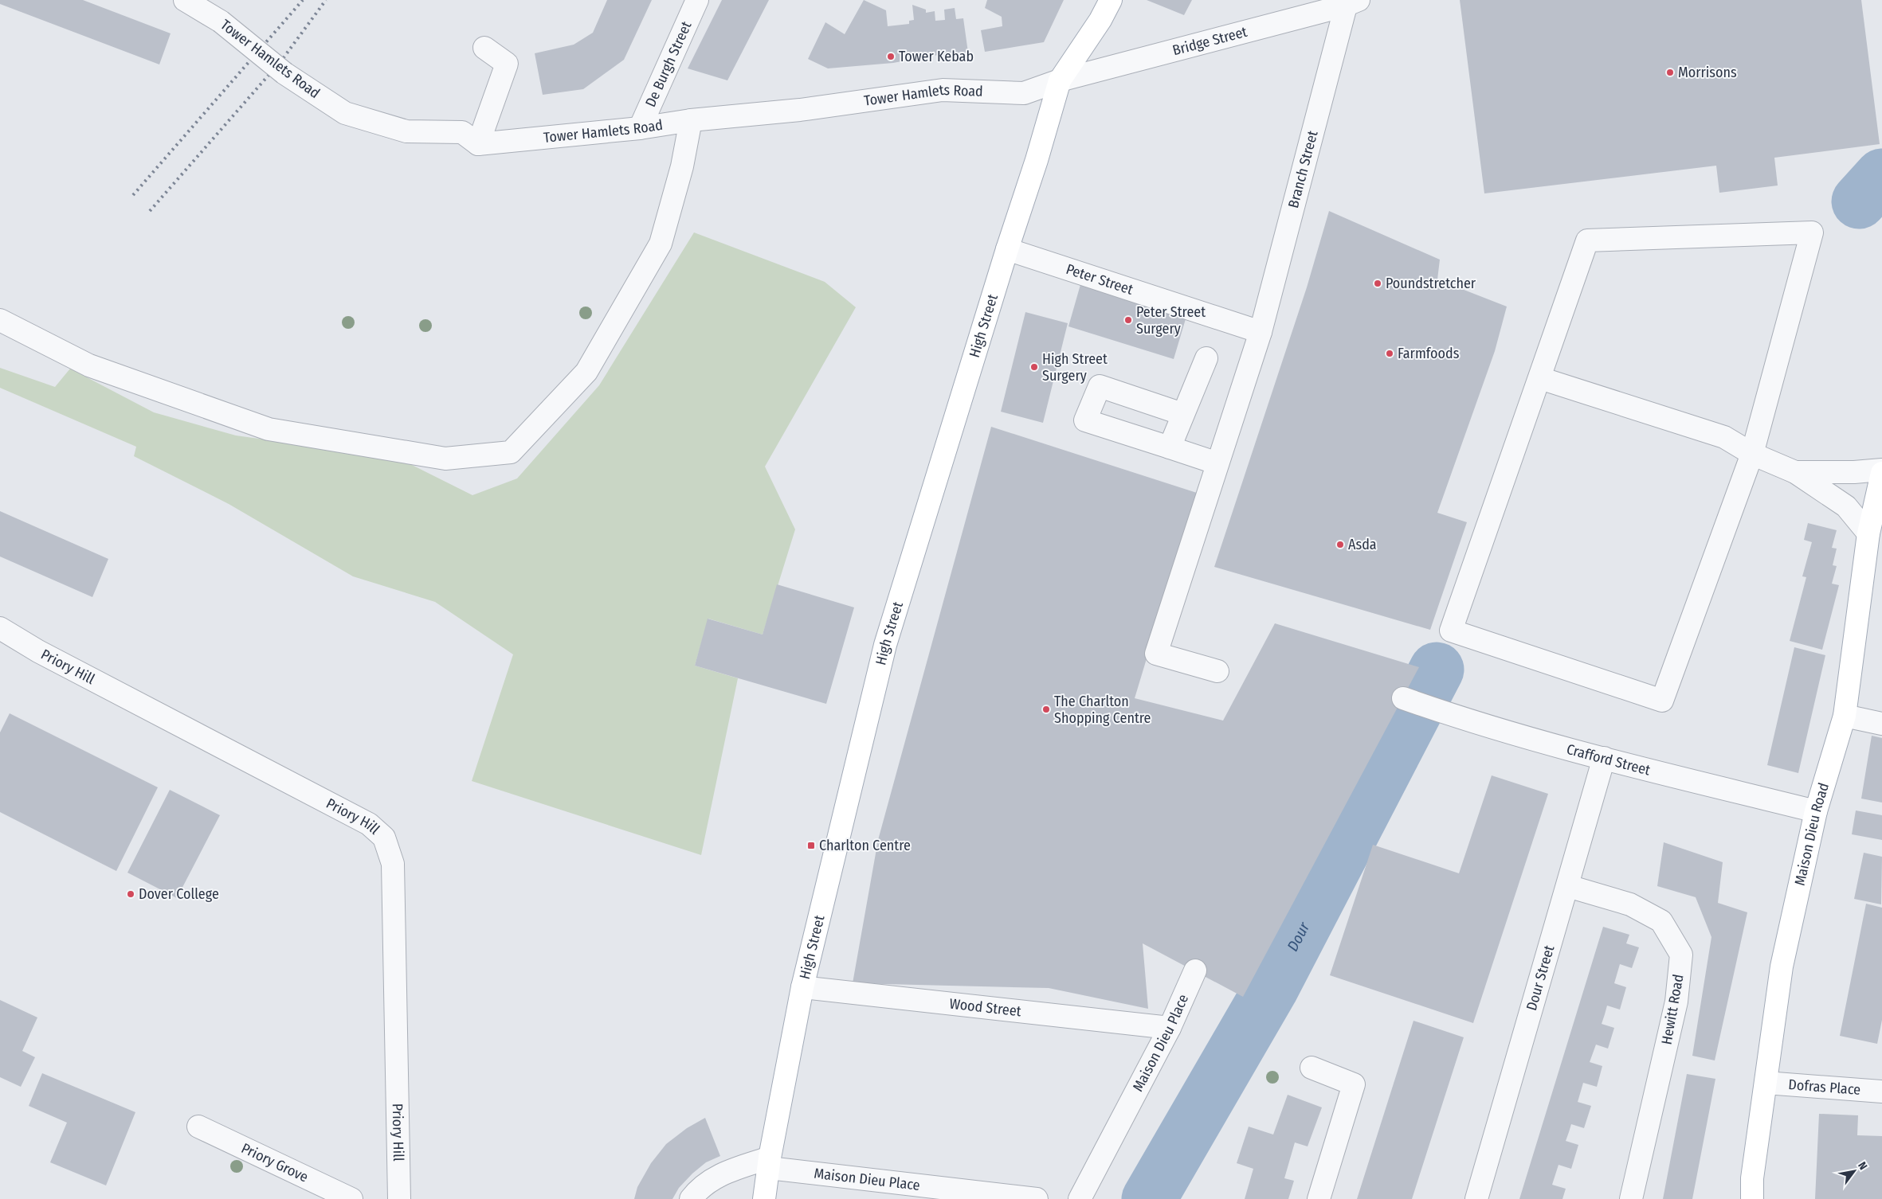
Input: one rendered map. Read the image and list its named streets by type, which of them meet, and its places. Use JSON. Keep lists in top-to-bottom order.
{
  "streets": {
    "main road": ["High Street", "Maison Dieu Road"],
    "street": [
      "Bridge Street",
      "Tower Hamlets Road",
      "De Burgh Street",
      "Branch Street",
      "Peter Street",
      "Priory Hill",
      "Crafford Street",
      "Dour Street",
      "Wood Street",
      "Hewitt Road",
      "Maison Dieu Place",
      "Dofras Place",
      "Priory Grove"
    ]
  },
  "crossings": [
    ["Bridge Street", "Tower Hamlets Road"],
    ["Bridge Street", "Branch Street"],
    ["Bridge Street", "High Street"],
    ["Tower Hamlets Road", "De Burgh Street"],
    ["Tower Hamlets Road", "High Street"],
    ["Branch Street", "Peter Street"],
    ["Peter Street", "High Street"],
    ["High Street", "Wood Street"],
    ["High Street", "Maison Dieu Place"],
    ["Crafford Street", "Maison Dieu Road"],
    ["Crafford Street", "Dour Street"],
    ["Maison Dieu Road", "Dofras Place"],
    ["Dour Street", "Hewitt Road"],
    ["Wood Street", "Maison Dieu Place"]
  ],
  "water": ["Dour"],
  "places": {
    "other": [
      "Tower Kebab",
      "Morrisons",
      "Poundstretcher",
      "Peter Street Surgery",
      "Farmfoods",
      "High Street Surgery",
      "Asda",
      "The Charlton Shopping Centre",
      "Dover College"
    ],
    "transit": ["Charlton Centre"]
  },
  "north": "top right"
}
